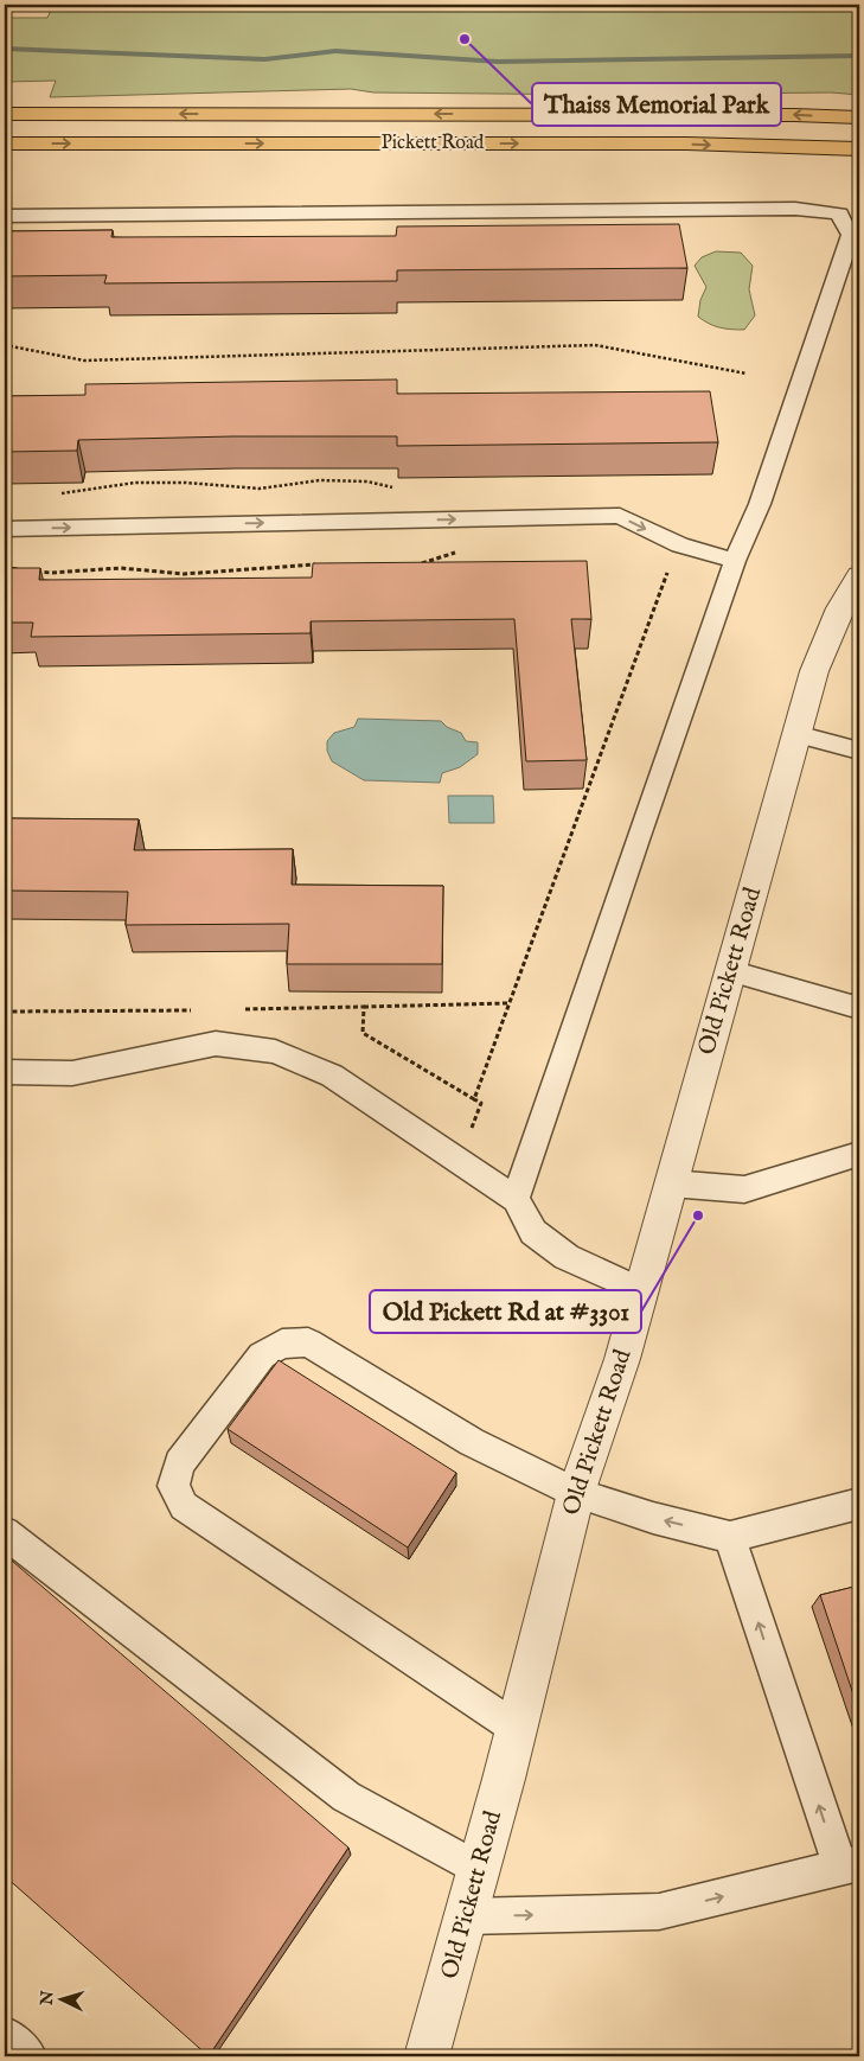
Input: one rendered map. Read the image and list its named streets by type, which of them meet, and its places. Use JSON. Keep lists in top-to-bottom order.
{
  "streets": {
    "main road": ["Pickett Road"],
    "street": ["Old Pickett Road"]
  },
  "places": ["Thaiss Memorial Park", "Old Pickett Rd at #3301"],
  "north": "left"
}
